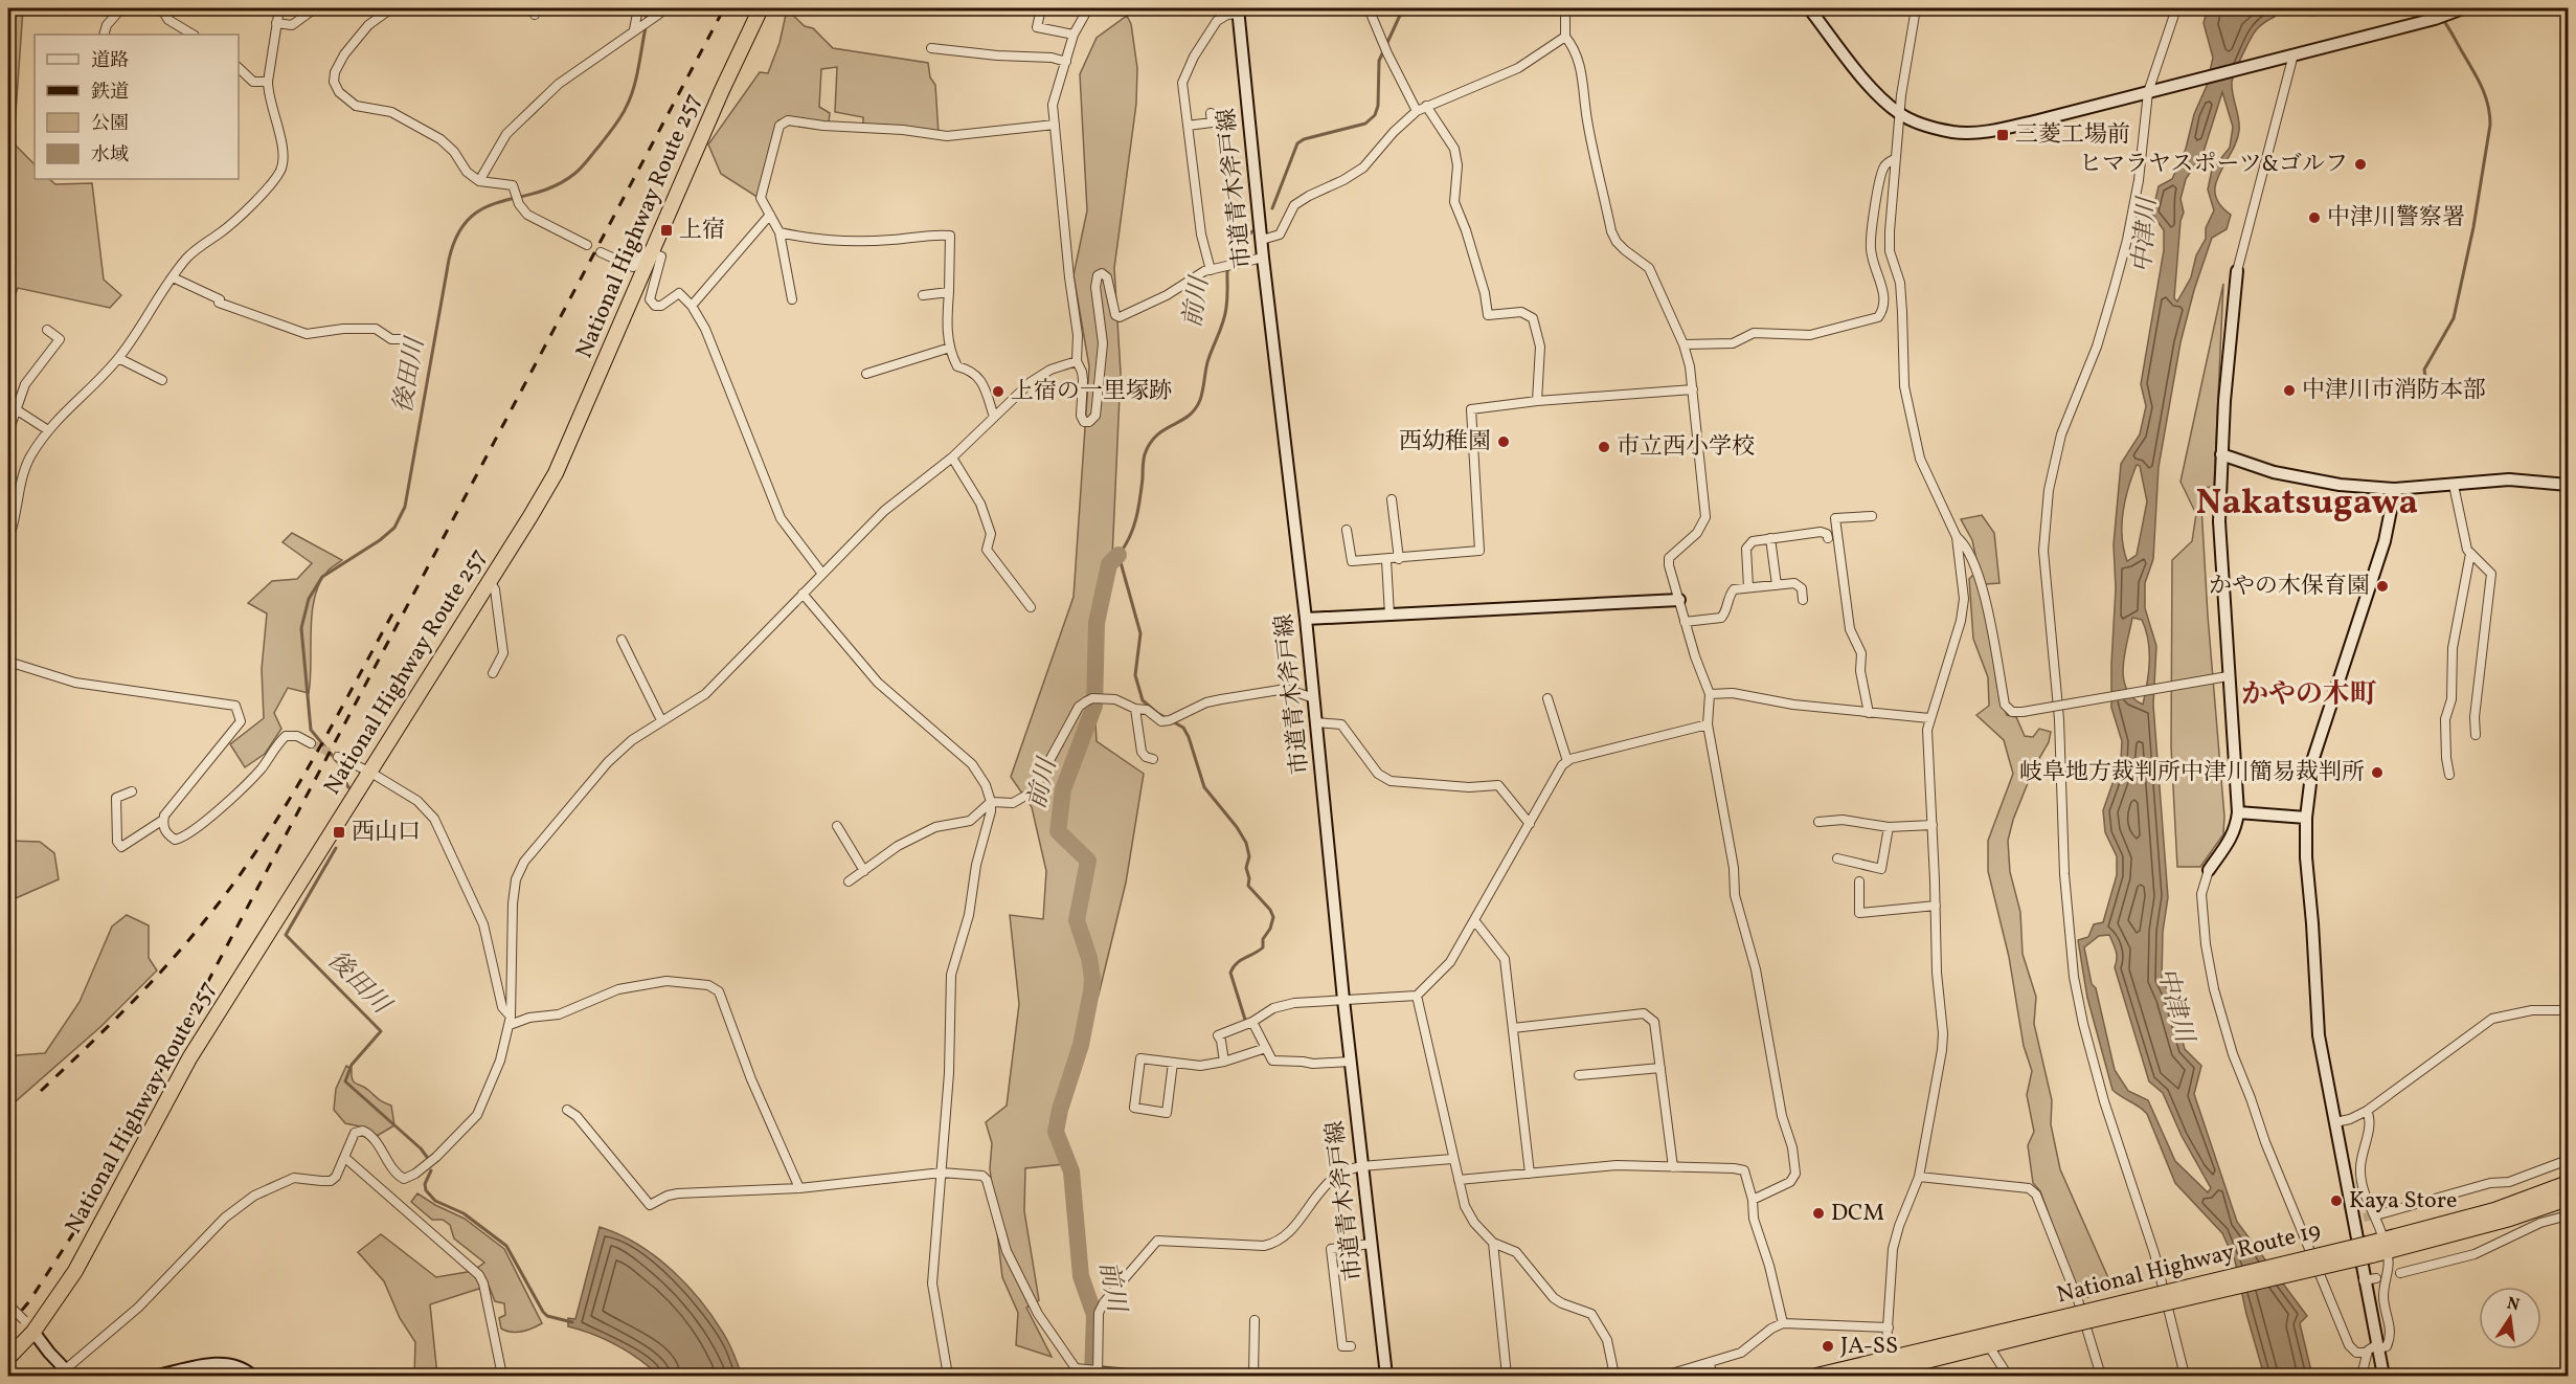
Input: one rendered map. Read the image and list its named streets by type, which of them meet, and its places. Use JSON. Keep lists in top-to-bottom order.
{
  "streets": {
    "highway": ["National Highway Route 257", "National Highway Route 19"],
    "street": ["市道青木斧戸線"]
  },
  "districts": ["Nakatsugawa", "かやの木町"],
  "water": ["中津川", "前川", "後田川"],
  "places": {
    "transit": ["三菱工場前", "上宿", "西山口"],
    "other": [
      "ヒマラヤスポーツ&ゴルフ",
      "中津川警察署",
      "中津川市消防本部",
      "上宿の一里塚跡",
      "西幼稚園",
      "市立西小学校",
      "かやの木保育園",
      "岐阜地方裁判所中津川簡易裁判所",
      "Kaya Store",
      "DCM",
      "JA-SS"
    ]
  },
  "legend": [
    "道路",
    "鉄道",
    "公園",
    "水域"
  ],
  "north": "top"
}
